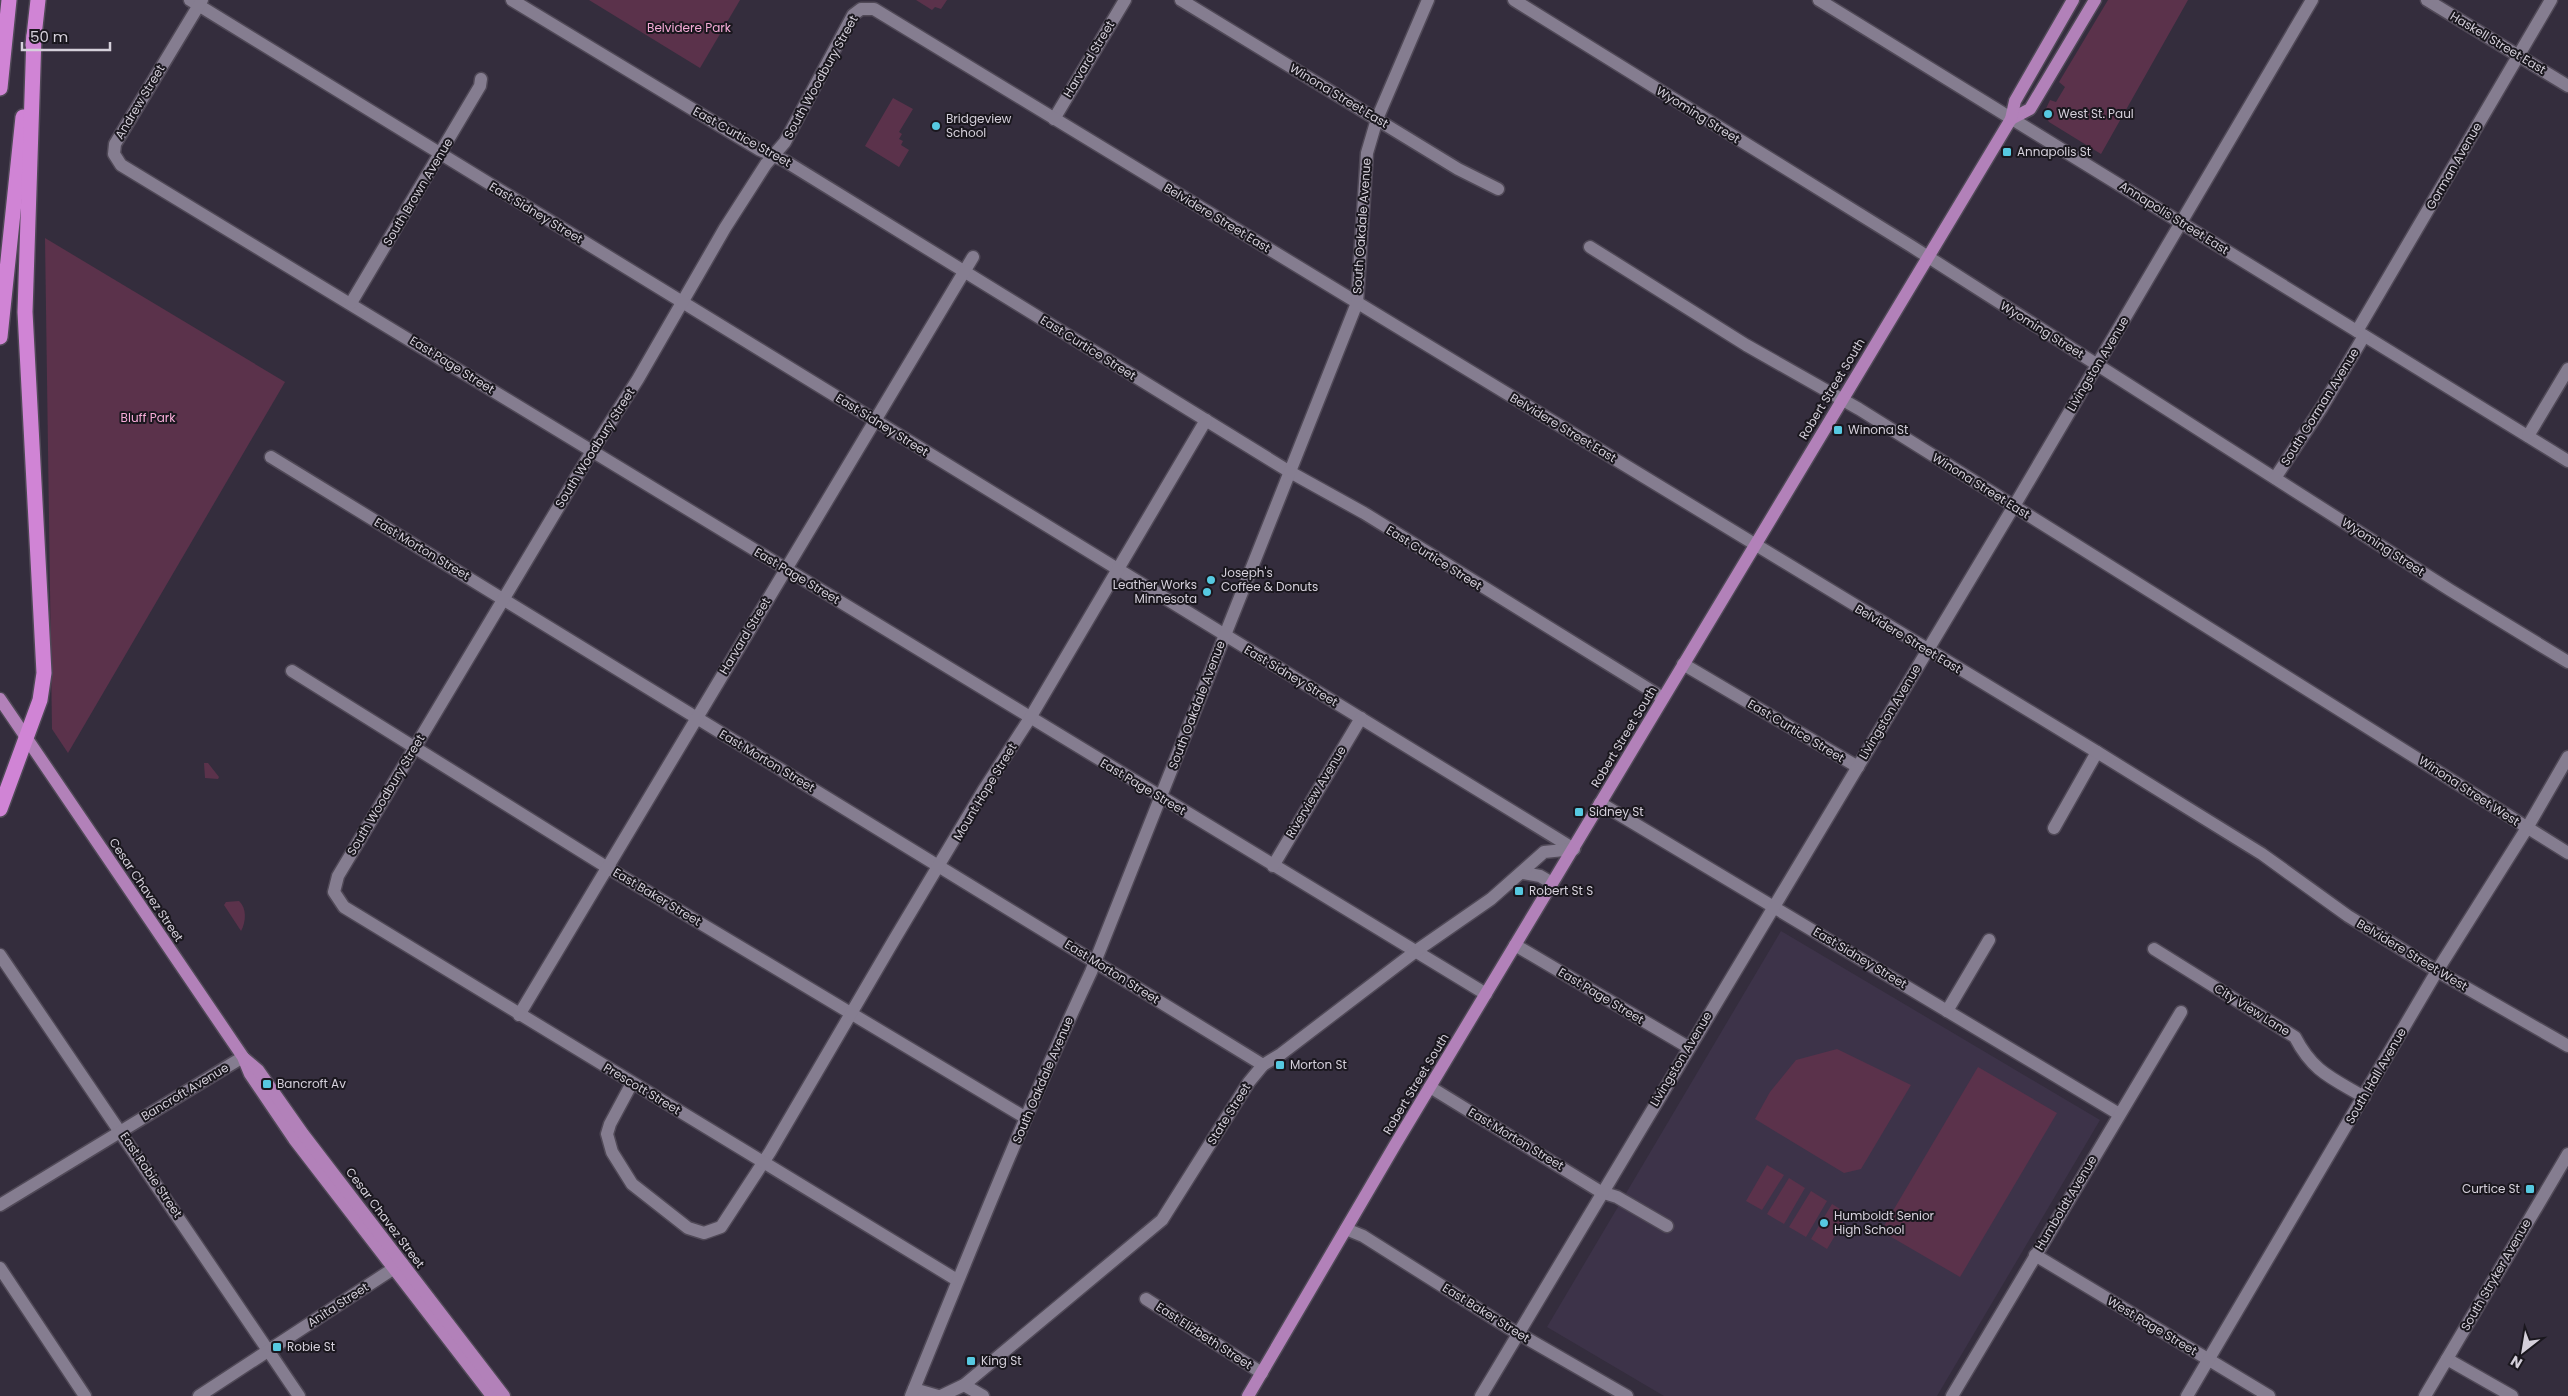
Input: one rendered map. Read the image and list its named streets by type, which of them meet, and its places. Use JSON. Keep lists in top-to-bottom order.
{
  "streets": {
    "main road": ["Robert Street South", "Cesar Chavez Street"],
    "street": [
      "Haskell Street East",
      "Harvard Street",
      "South Woodbury Street",
      "Winona Street East",
      "Andrew Street",
      "Wyoming Street",
      "East Curtice Street",
      "Gorman Avenue",
      "South Brown Avenue",
      "East Sidney Street",
      "Belvidere Street East",
      "Annapolis Street East",
      "South Oakdale Avenue",
      "Livingston Avenue",
      "East Page Street",
      "South Gorman Avenue",
      "East Morton Street",
      "Winona Street West",
      "Mount Hope Street",
      "Riverview Avenue",
      "East Baker Street",
      "Belvidere Street West",
      "City View Lane",
      "South Hall Avenue",
      "Prescott Street",
      "Bancroft Avenue",
      "State Street",
      "East Robie Street",
      "Humboldt Avenue",
      "South Stryker Avenue",
      "Anita Street",
      "West Page Street",
      "East Elizbeth Street"
    ]
  },
  "crossings": [
    ["Haskell Street East", "Gorman Avenue"],
    ["Harvard Street", "East Curtice Street"],
    ["Harvard Street", "East Sidney Street"],
    ["Harvard Street", "Belvidere Street East"],
    ["Harvard Street", "East Page Street"],
    ["Harvard Street", "East Morton Street"],
    ["Harvard Street", "East Baker Street"],
    ["Harvard Street", "Prescott Street"],
    ["South Woodbury Street", "East Curtice Street"],
    ["South Woodbury Street", "East Sidney Street"],
    ["South Woodbury Street", "Belvidere Street East"],
    ["South Woodbury Street", "East Page Street"],
    ["South Woodbury Street", "East Morton Street"],
    ["South Woodbury Street", "East Baker Street"],
    ["South Woodbury Street", "Prescott Street"],
    ["Winona Street East", "South Oakdale Avenue"],
    ["Winona Street East", "Livingston Avenue"],
    ["Winona Street East", "Robert Street South"],
    ["Winona Street East", "Winona Street West"],
    ["Andrew Street", "East Sidney Street"],
    ["Andrew Street", "East Page Street"],
    ["Wyoming Street", "Livingston Avenue"],
    ["Wyoming Street", "Robert Street South"],
    ["Wyoming Street", "South Gorman Avenue"],
    ["East Curtice Street", "South Oakdale Avenue"],
    ["East Curtice Street", "Livingston Avenue"],
    ["East Curtice Street", "Robert Street South"],
    ["East Curtice Street", "Mount Hope Street"],
    ["Gorman Avenue", "Annapolis Street East"],
    ["Gorman Avenue", "South Gorman Avenue"],
    ["South Brown Avenue", "East Sidney Street"],
    ["South Brown Avenue", "East Page Street"],
    ["East Sidney Street", "South Oakdale Avenue"],
    ["East Sidney Street", "Livingston Avenue"],
    ["East Sidney Street", "Robert Street South"],
    ["East Sidney Street", "Mount Hope Street"],
    ["East Sidney Street", "Riverview Avenue"],
    ["East Sidney Street", "State Street"],
    ["East Sidney Street", "Humboldt Avenue"],
    ["Belvidere Street East", "South Oakdale Avenue"],
    ["Belvidere Street East", "Livingston Avenue"],
    ["Belvidere Street East", "Robert Street South"],
    ["Belvidere Street East", "Belvidere Street West"],
    ["Annapolis Street East", "Livingston Avenue"],
    ["Annapolis Street East", "Robert Street South"],
    ["Annapolis Street East", "South Gorman Avenue"],
    ["South Oakdale Avenue", "East Page Street"],
    ["South Oakdale Avenue", "East Morton Street"],
    ["South Oakdale Avenue", "East Baker Street"],
    ["South Oakdale Avenue", "Prescott Street"],
    ["South Oakdale Avenue", "State Street"],
    ["Livingston Avenue", "East Page Street"],
    ["Livingston Avenue", "East Morton Street"],
    ["Livingston Avenue", "East Baker Street"],
    ["East Page Street", "Robert Street South"],
    ["East Page Street", "Mount Hope Street"],
    ["East Page Street", "Riverview Avenue"],
    ["East Page Street", "State Street"],
    ["Robert Street South", "East Morton Street"],
    ["Robert Street South", "East Baker Street"],
    ["Robert Street South", "State Street"],
    ["Robert Street South", "East Elizbeth Street"],
    ["East Morton Street", "Mount Hope Street"],
    ["East Morton Street", "State Street"],
    ["Winona Street West", "South Hall Avenue"],
    ["Mount Hope Street", "East Baker Street"],
    ["Mount Hope Street", "Prescott Street"],
    ["Cesar Chavez Street", "Bancroft Avenue"],
    ["Cesar Chavez Street", "Anita Street"],
    ["Belvidere Street West", "South Hall Avenue"],
    ["City View Lane", "South Hall Avenue"],
    ["South Hall Avenue", "West Page Street"],
    ["Bancroft Avenue", "East Robie Street"],
    ["East Robie Street", "Anita Street"],
    ["Humboldt Avenue", "West Page Street"]
  ],
  "parks": ["Belvidere Park", "Bluff Park"],
  "places": {
    "other": [
      "West St. Paul",
      "Bridgeview School",
      "Joseph's Coffee & Donuts",
      "Leather Works Minnesota",
      "Humboldt Senior High School"
    ],
    "transit": [
      "Annapolis St",
      "Winona St",
      "Sidney St",
      "Robert St S",
      "Morton St",
      "Bancroft Av",
      "Curtice St",
      "Robie St",
      "King St"
    ]
  },
  "scale_bar": "50 m",
  "north": "bottom left"
}
